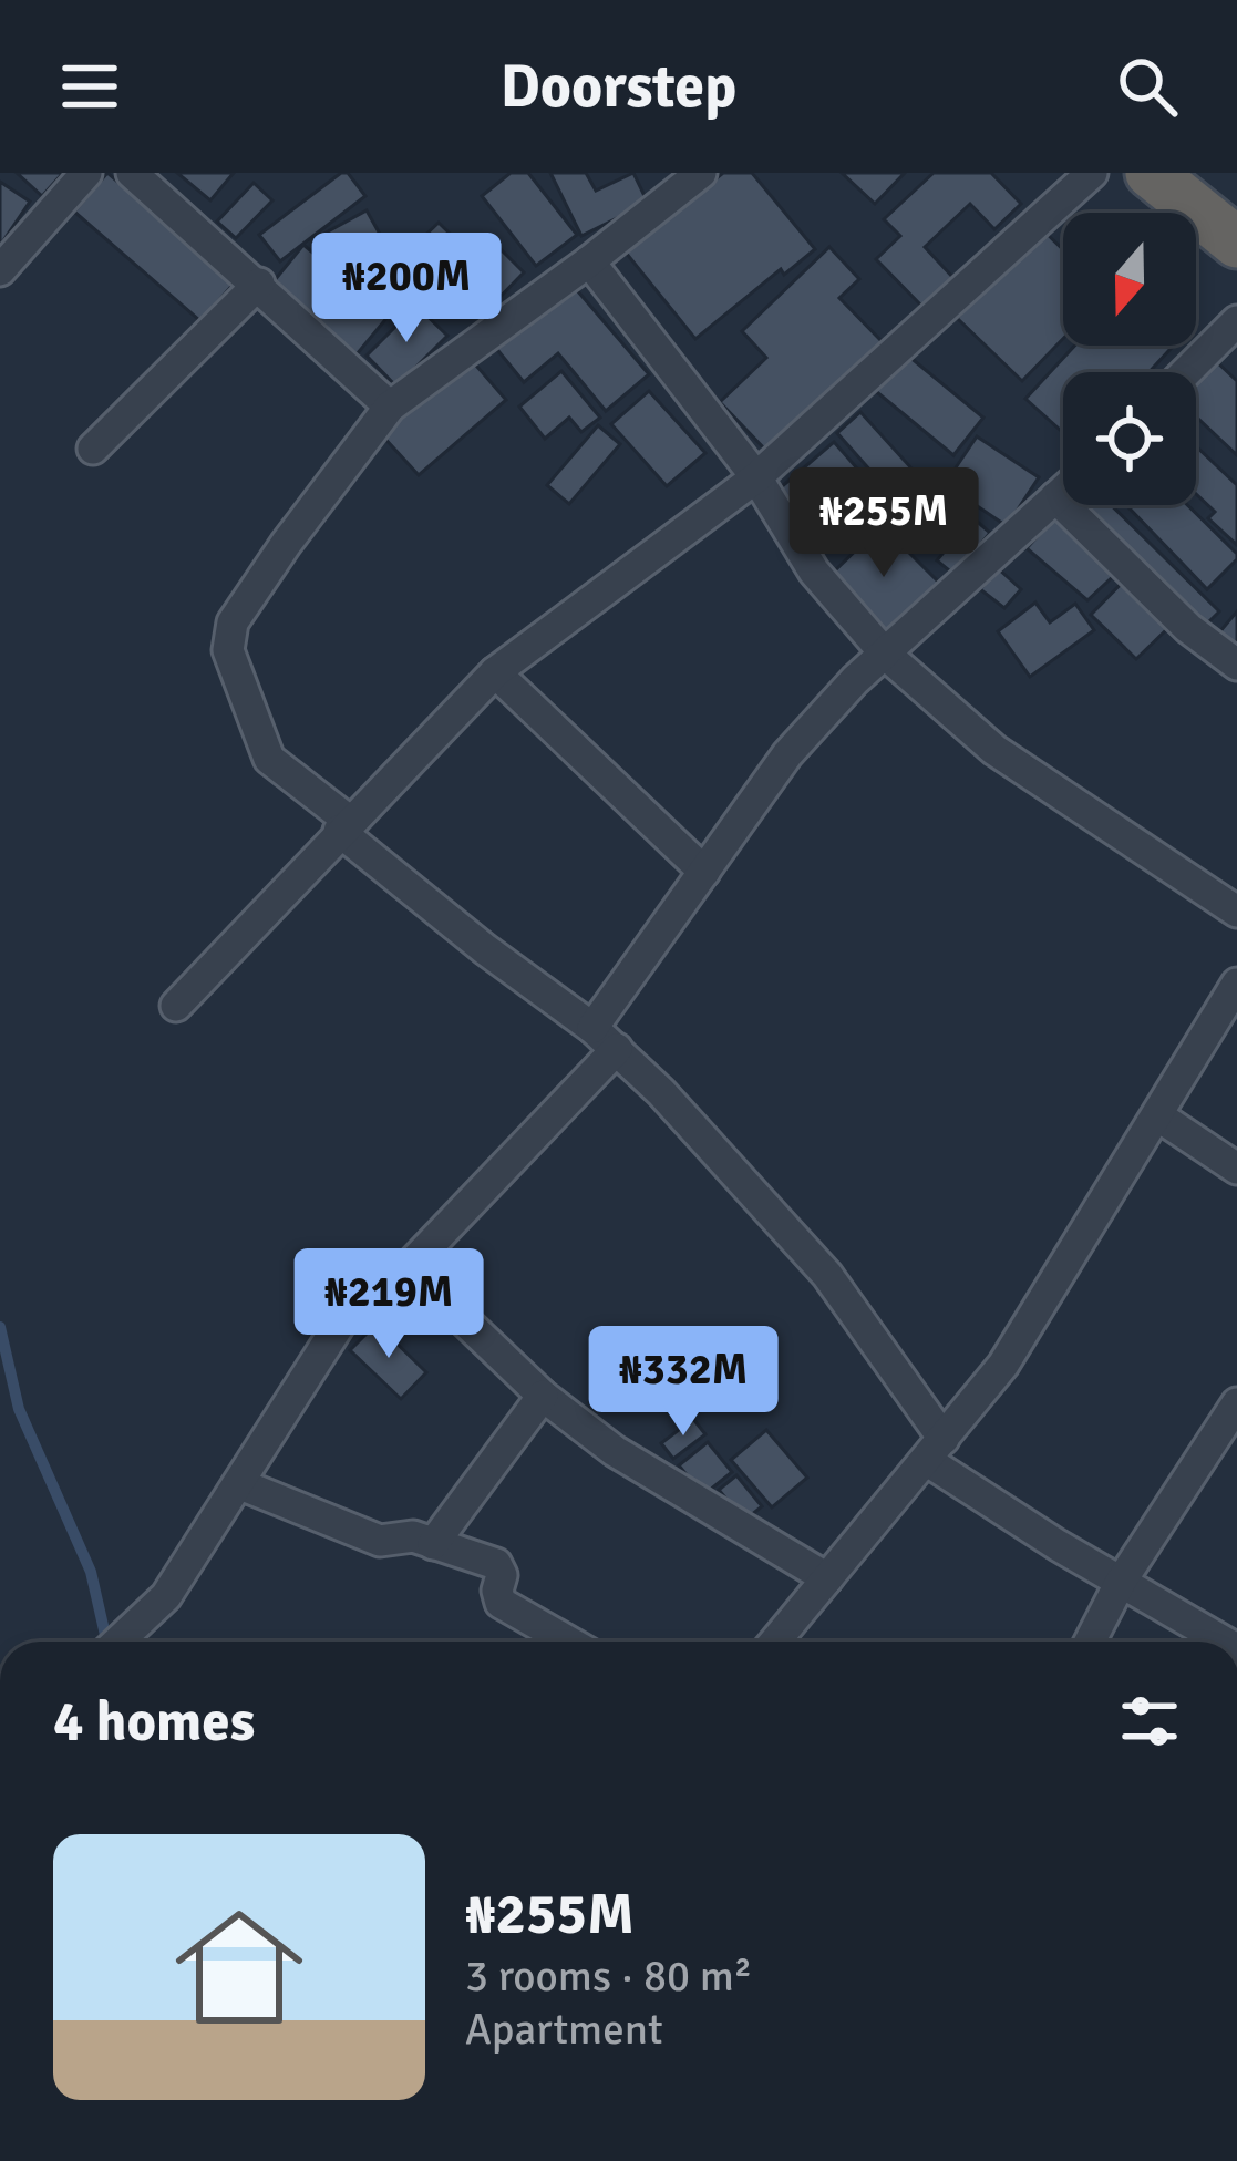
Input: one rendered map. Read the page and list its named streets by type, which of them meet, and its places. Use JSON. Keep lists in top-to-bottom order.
{
  "north": "bottom",
  "page": {
    "header": "Doorstep",
    "price": [
      "₦200M",
      "₦255M",
      "₦219M",
      "₦332M"
    ],
    "heading": "4 homes",
    "list": [
      {
        "name": "₦255M",
        "note": "3 rooms · 80 m² · Apartment"
      }
    ]
  }
}
